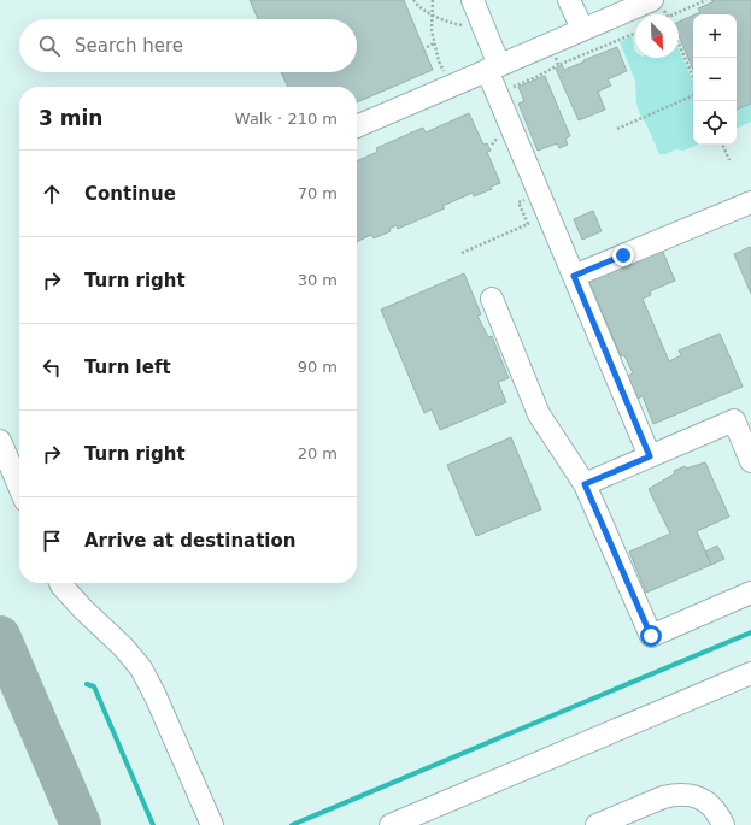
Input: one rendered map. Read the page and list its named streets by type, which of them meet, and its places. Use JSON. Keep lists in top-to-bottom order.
{
  "north": "bottom right",
  "page": {
    "map_buttons": ["+", "−"],
    "search": "Search here",
    "heading": ["3 min", "Walk · 210 m"],
    "list": [
      ["Continue", "70 m"],
      ["Turn right", "30 m"],
      ["Turn left", "90 m"],
      ["Turn right", "20 m"],
      "Arrive at destination"
    ]
  }
}
